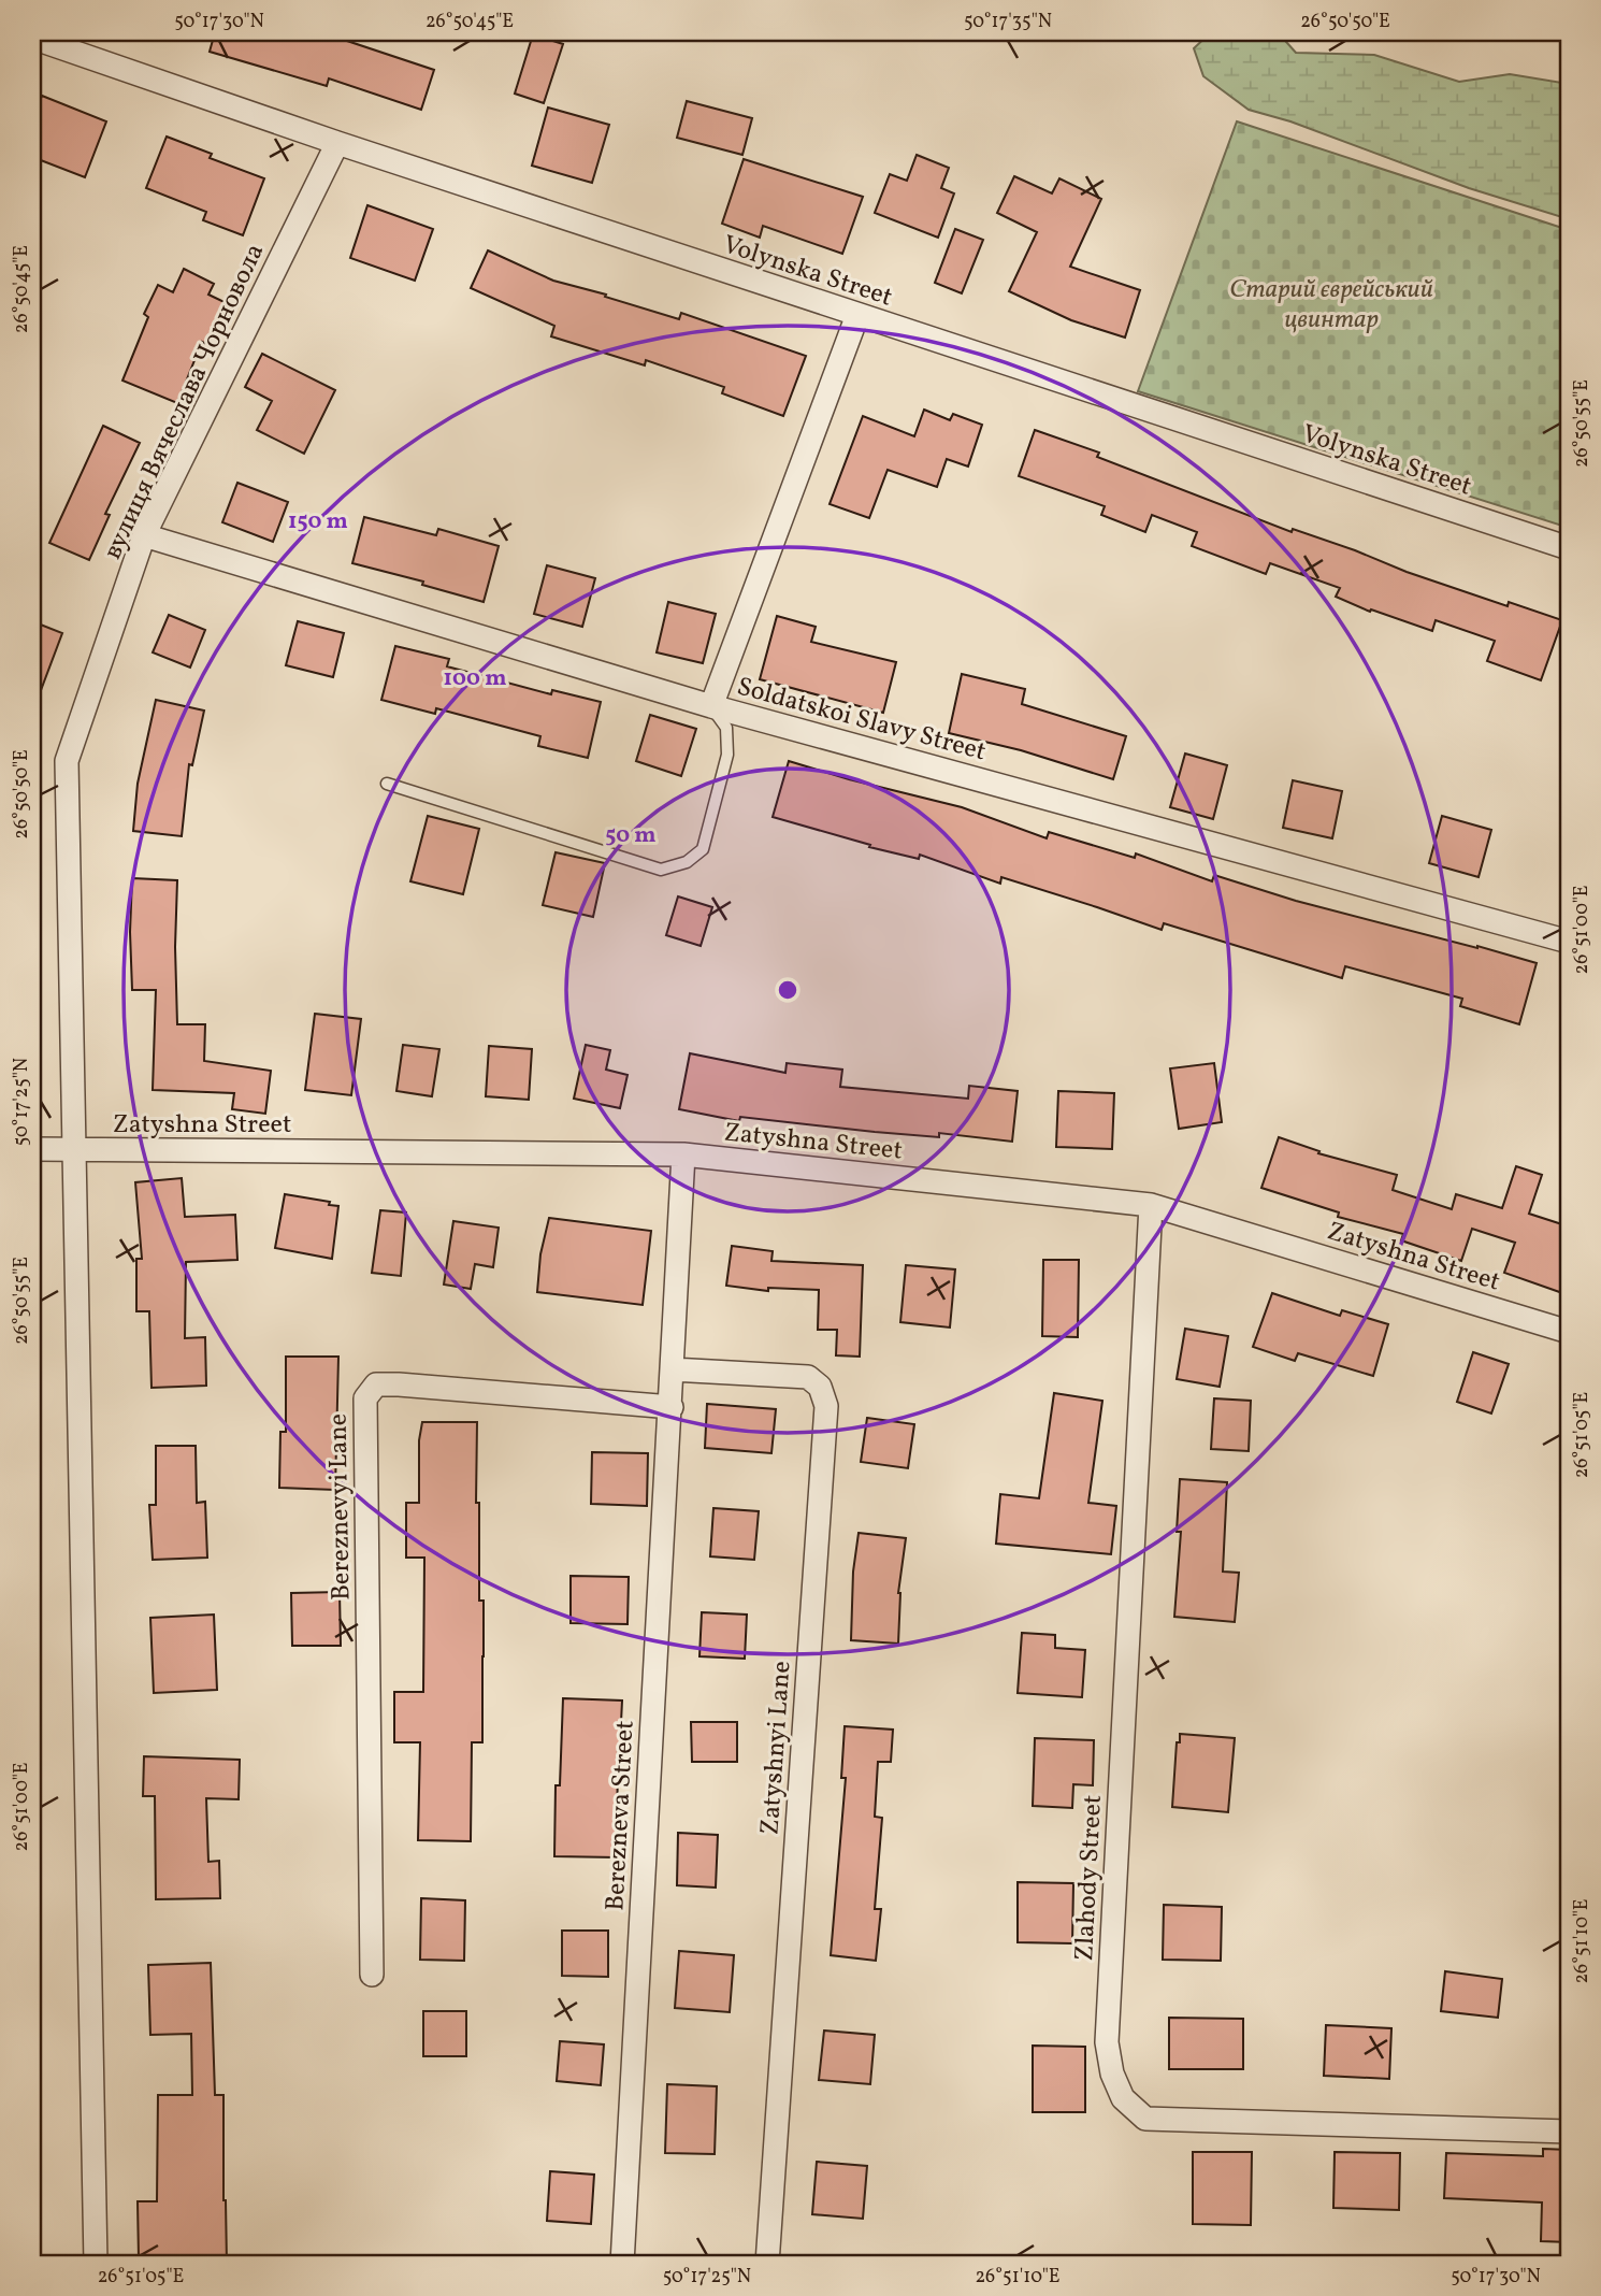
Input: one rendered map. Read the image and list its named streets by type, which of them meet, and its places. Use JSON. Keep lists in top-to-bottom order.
{
  "streets": {
    "street": [
      "Volynska Street",
      "вулиця Вячеслава Чорновола",
      "Soldatskoi Slavy Street",
      "Zatyshna Street",
      "Bereznevyi Lane",
      "Zatyshnyi Lane",
      "Berezneva Street",
      "Zlahody Street"
    ]
  },
  "crossings": [
    ["Volynska Street", "вулиця Вячеслава Чорновола"],
    ["вулиця Вячеслава Чорновола", "Soldatskoi Slavy Street"],
    ["вулиця Вячеслава Чорновола", "Zatyshna Street"],
    ["Zatyshna Street", "Berezneva Street"],
    ["Zatyshna Street", "Zlahody Street"],
    ["Bereznevyi Lane", "Berezneva Street"],
    ["Zatyshnyi Lane", "Berezneva Street"]
  ],
  "parks": ["Старий єврейський цвинтар"],
  "coordinates": [
    "50°17'30\"N",
    "26°50'45\"E",
    "50°17'35\"N",
    "26°50'50\"E",
    "26°50'55\"E",
    "26°51'00\"E",
    "50°17'25\"N",
    "26°51'05\"E",
    "26°51'10\"E"
  ],
  "rings": ["150 m", "100 m", "50 m"]
}
